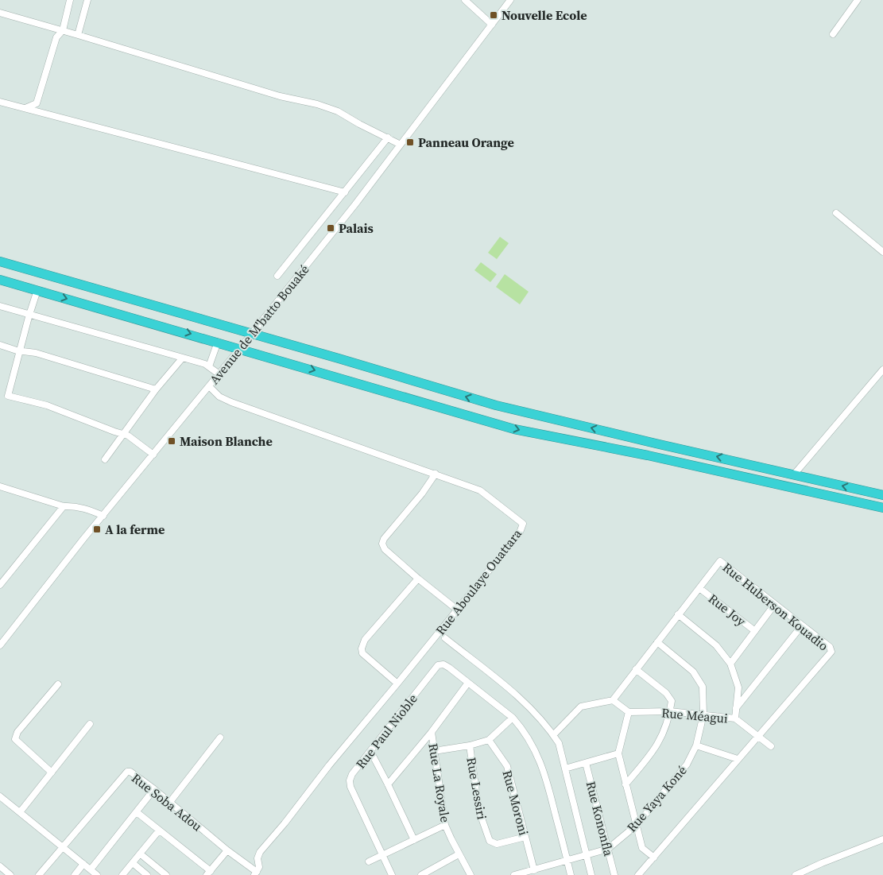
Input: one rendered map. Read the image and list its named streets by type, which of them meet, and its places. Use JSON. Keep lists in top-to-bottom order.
{
  "streets": {
    "street": [
      "Avenue de M'batto Bouaké",
      "Rue Aboulaye Ouattara",
      "Rue Huberson Kouadio",
      "Rue Joy",
      "Rue Méagui",
      "Rue Paul Nioble",
      "Rue La Royale",
      "Rue Lessiri",
      "Rue Yaya Koné",
      "Rue Soba Adou",
      "Rue Moroni",
      "Rue Kononfla"
    ]
  },
  "crossings": [
    ["Avenue de M'batto Bouaké", "Rue Aboulaye Ouattara"],
    ["Rue Aboulaye Ouattara", "Rue Soba Adou"],
    ["Rue Huberson Kouadio", "Rue Joy"],
    ["Rue Huberson Kouadio", "Rue Méagui"],
    ["Rue Huberson Kouadio", "Rue Yaya Koné"],
    ["Rue Méagui", "Rue Yaya Koné"],
    ["Rue Paul Nioble", "Rue Yaya Koné"],
    ["Rue Lessiri", "Rue Moroni"],
    ["Rue Yaya Koné", "Rue Moroni"],
    ["Rue Yaya Koné", "Rue Kononfla"]
  ],
  "places": {
    "transit": [
      "Nouvelle Ecole",
      "Panneau Orange",
      "Palais",
      "Maison Blanche",
      "A la ferme"
    ]
  }
}
